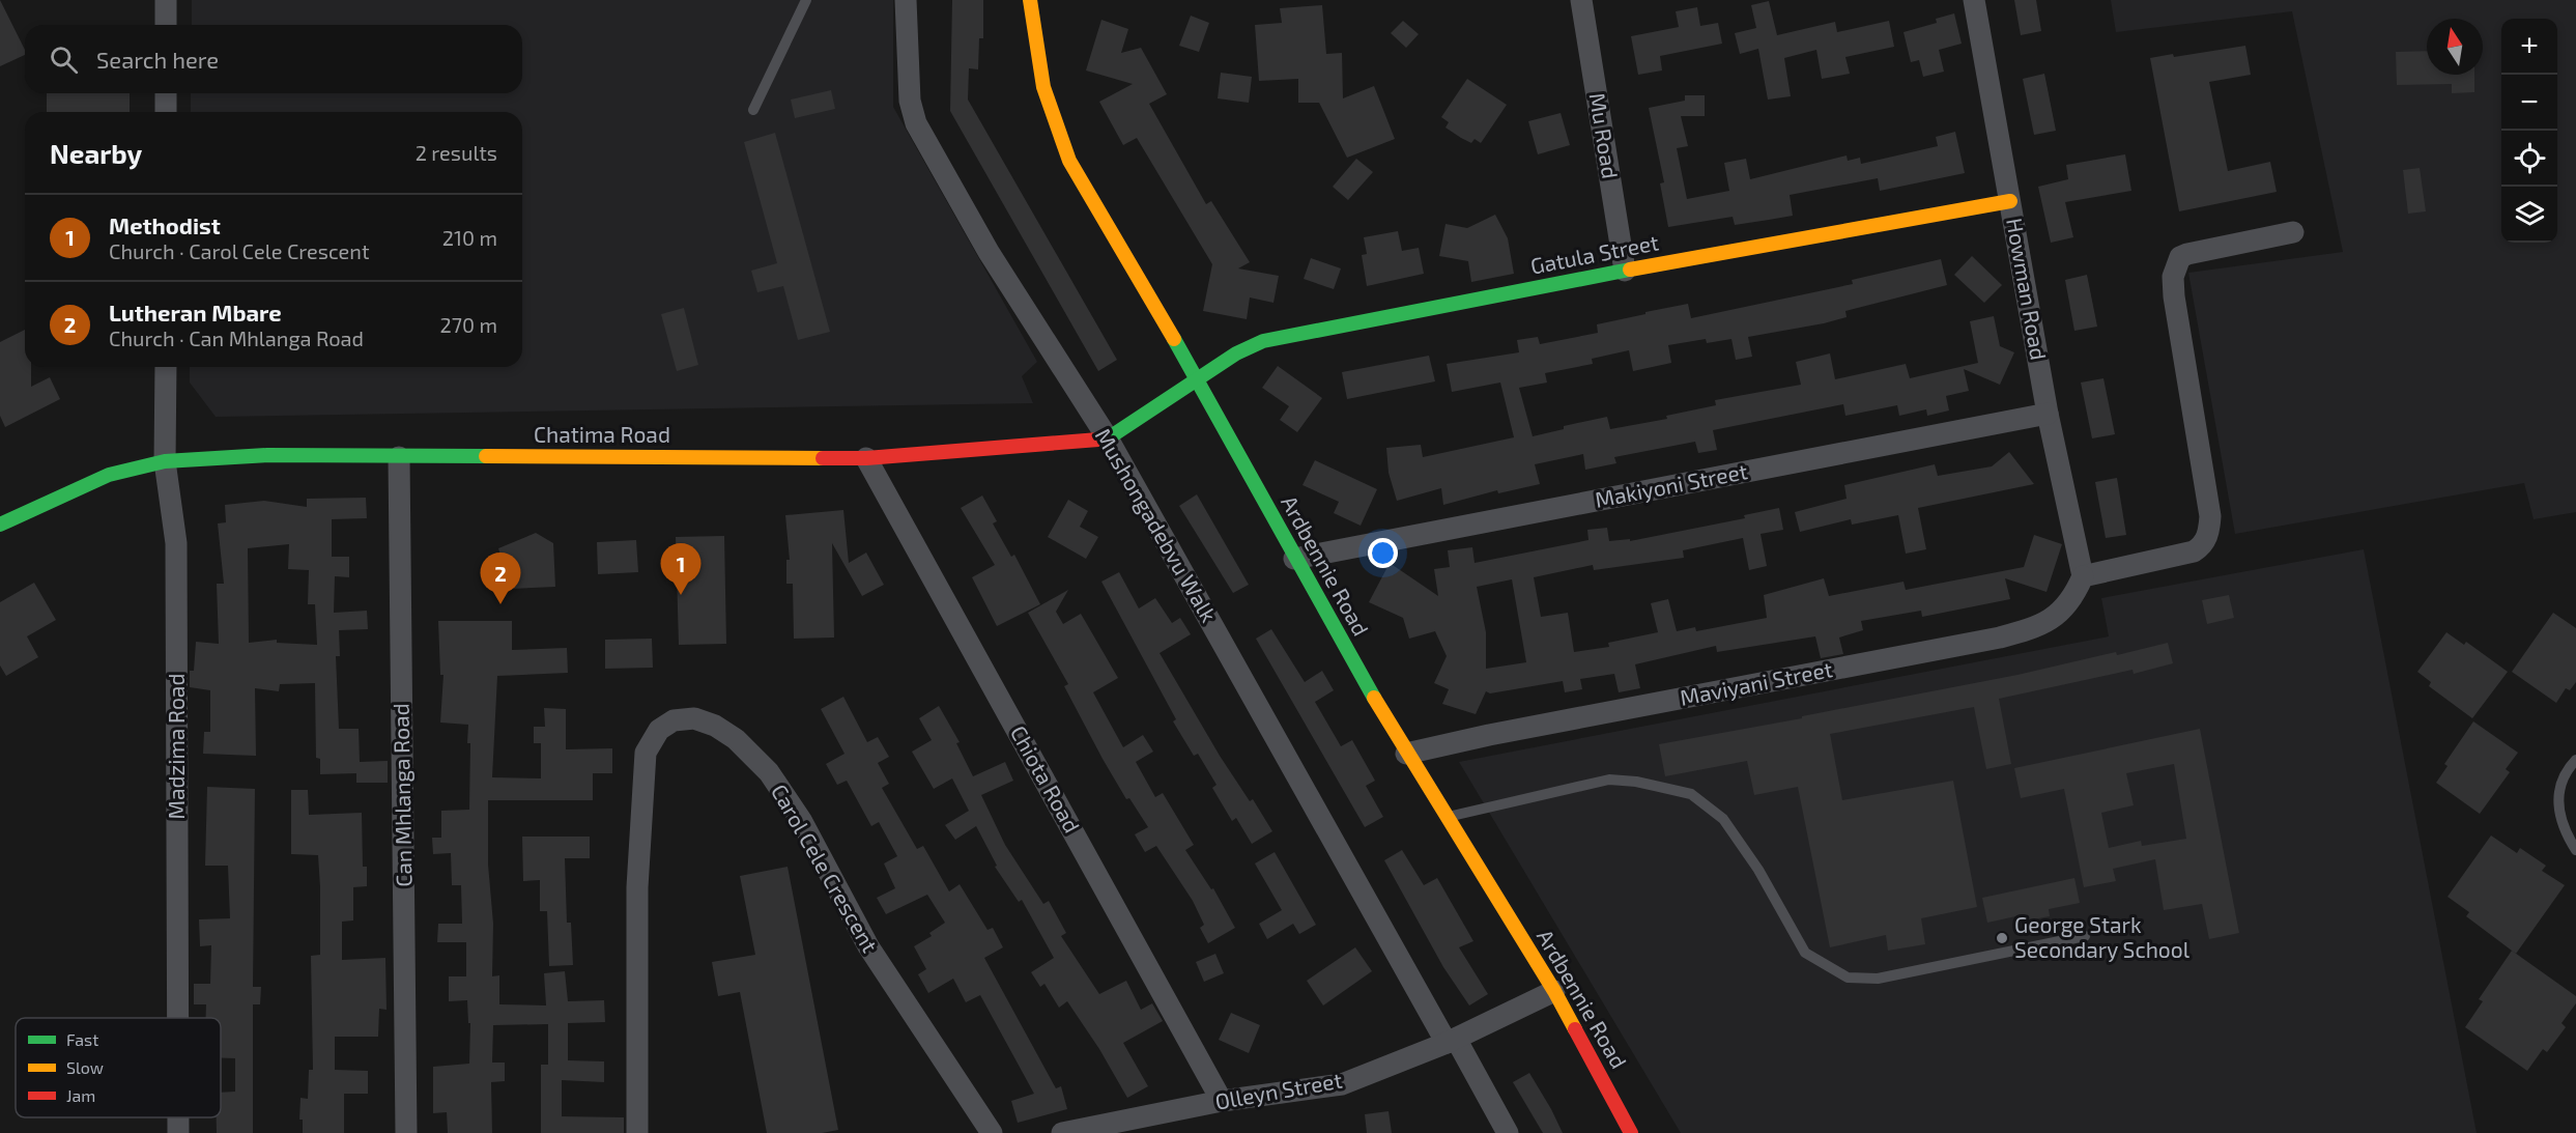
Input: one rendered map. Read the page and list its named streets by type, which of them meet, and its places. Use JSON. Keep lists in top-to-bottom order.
{
  "streets": {
    "street": [
      "Mu Road",
      "Gatula Street",
      "Howman Road",
      "Chatima Road",
      "Makiyoni Street",
      "Mushongadebvu Walk",
      "Ardbennie Road",
      "Maviyani Street",
      "Madzima Road",
      "Chiota Road",
      "Can Mhlanga Road",
      "Carol Cele Crescent",
      "Olleyn Street"
    ]
  },
  "crossings": [
    ["Mu Road", "Gatula Street"],
    ["Gatula Street", "Howman Road"],
    ["Gatula Street", "Chatima Road"],
    ["Gatula Street", "Ardbennie Road"],
    ["Howman Road", "Makiyoni Street"],
    ["Howman Road", "Maviyani Street"],
    ["Chatima Road", "Mushongadebvu Walk"],
    ["Chatima Road", "Ardbennie Road"],
    ["Chatima Road", "Madzima Road"],
    ["Chatima Road", "Chiota Road"],
    ["Chatima Road", "Can Mhlanga Road"],
    ["Makiyoni Street", "Ardbennie Road"],
    ["Mushongadebvu Walk", "Olleyn Street"],
    ["Ardbennie Road", "Maviyani Street"],
    ["Ardbennie Road", "Olleyn Street"],
    ["Chiota Road", "Olleyn Street"]
  ],
  "places": ["George Stark Secondary School"],
  "legend": ["Fast", "Slow", "Jam"],
  "north": "top",
  "page": {
    "map_buttons": ["+", "−"],
    "search": "Search here",
    "heading": ["Nearby", "2 results"],
    "list": [
      {
        "mark": "1",
        "name": "Methodist",
        "note": "Church · Carol Cele Crescent",
        "value": "210 m"
      },
      {
        "mark": "2",
        "name": "Lutheran Mbare",
        "note": "Church · Can Mhlanga Road",
        "value": "270 m"
      }
    ],
    "pins": ["1", "2"]
  }
}
